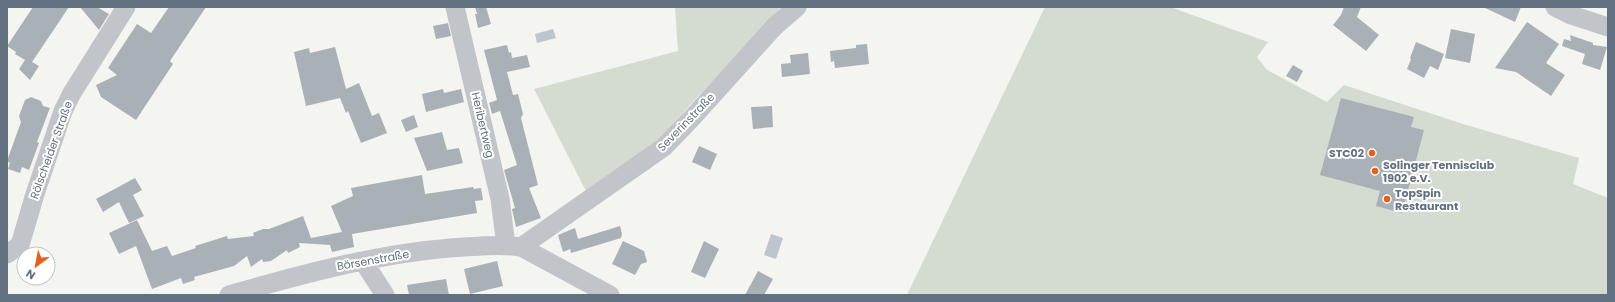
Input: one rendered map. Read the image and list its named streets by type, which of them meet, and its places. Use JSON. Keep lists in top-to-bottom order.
{
  "streets": {
    "street": [
      "Severinstraße",
      "Heribertweg",
      "Rölscheider Straße",
      "Börsenstraße"
    ]
  },
  "crossings": [
    ["Severinstraße", "Heribertweg"],
    ["Severinstraße", "Börsenstraße"],
    ["Heribertweg", "Börsenstraße"]
  ],
  "places": ["STC02", "Solinger Tennisclub 1902 e.V.", "TopSpin Restaurant"],
  "north": "bottom left"
}
